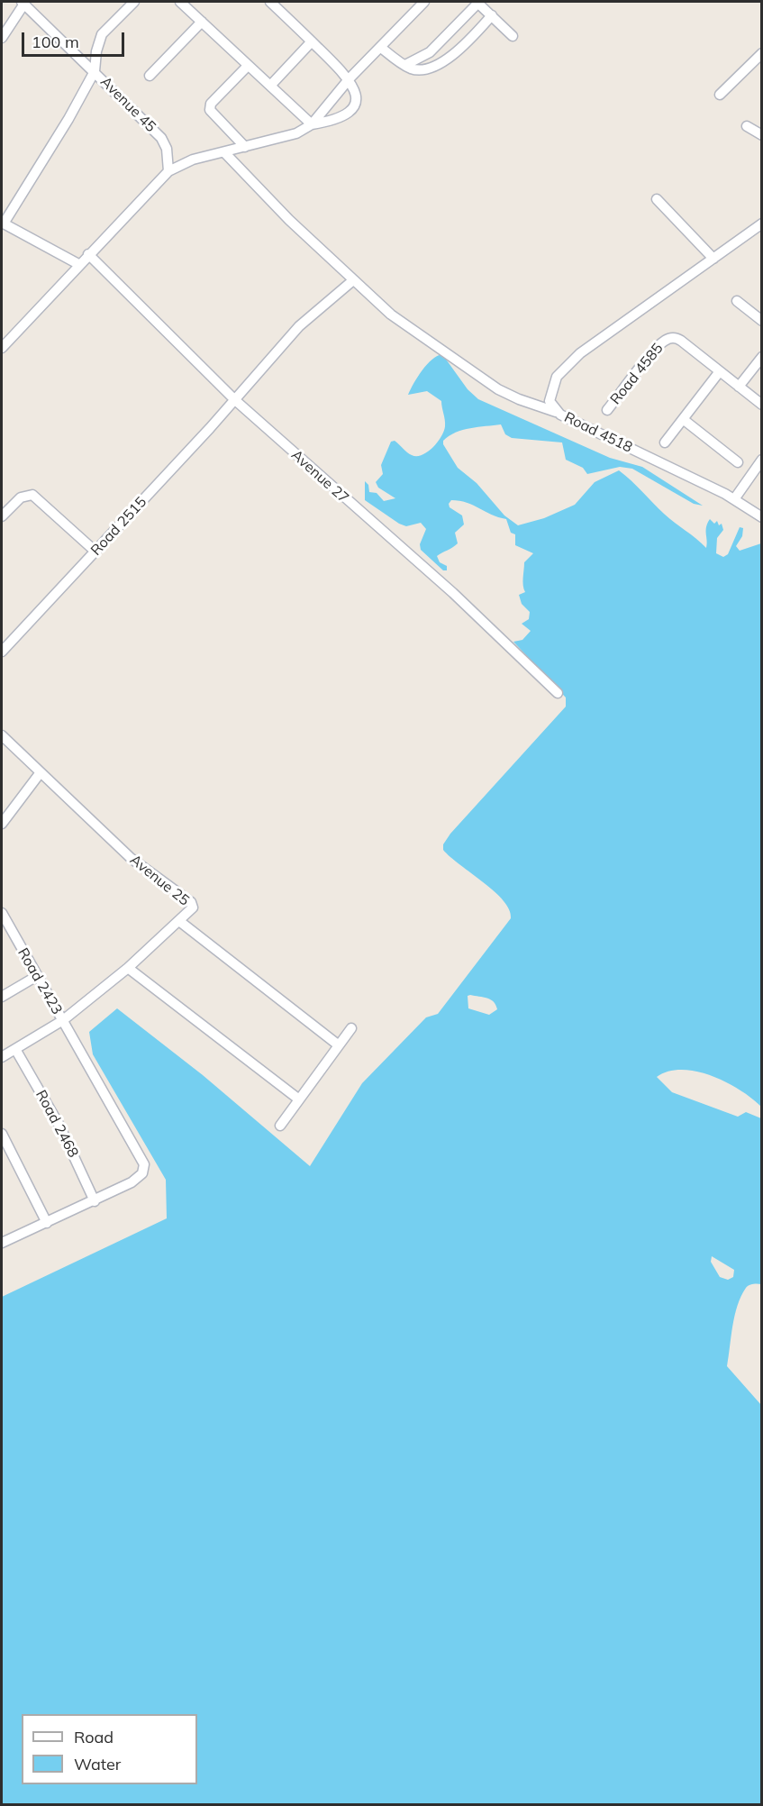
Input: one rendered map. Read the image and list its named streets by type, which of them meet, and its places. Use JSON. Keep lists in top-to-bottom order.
{
  "streets": {
    "street": [
      "Avenue 45",
      "Road 4585",
      "Road 4518",
      "Avenue 27",
      "Road 2515",
      "Avenue 25",
      "Road 2423",
      "Road 2468"
    ]
  },
  "crossings": [
    ["Avenue 27", "Road 2515"],
    ["Avenue 25", "Road 2423"],
    ["Avenue 25", "Road 2468"],
    ["Road 2423", "Road 2468"]
  ],
  "legend": ["Road", "Water"],
  "scale_bar": "100 m"
}
